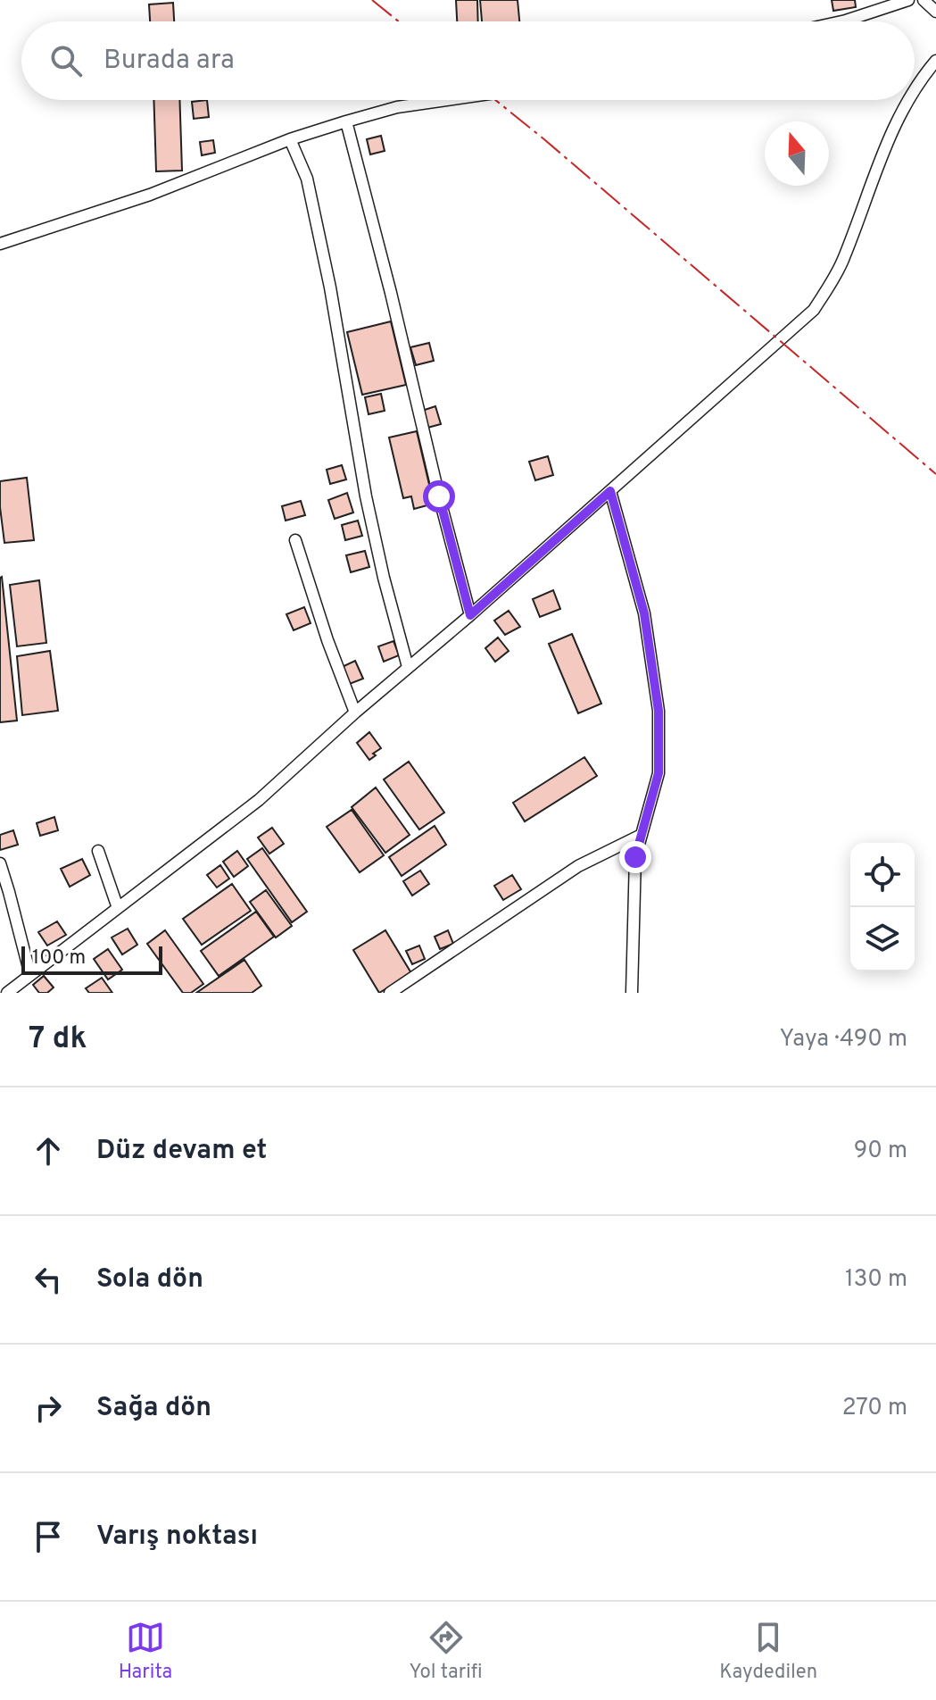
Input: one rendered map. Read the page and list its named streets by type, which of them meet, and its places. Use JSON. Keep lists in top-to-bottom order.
{
  "scale_bar": "100 m",
  "north": "top",
  "page": {
    "search": "Burada ara",
    "scale": "100 m",
    "heading": ["7 dk", "Yaya · 490 m"],
    "list": [
      ["Düz devam et", "90 m"],
      ["Sola dön", "130 m"],
      ["Sağa dön", "270 m"],
      "Varış noktası"
    ],
    "nav": ["Harita", "Yol tarifi", "Kaydedilen"]
  }
}
